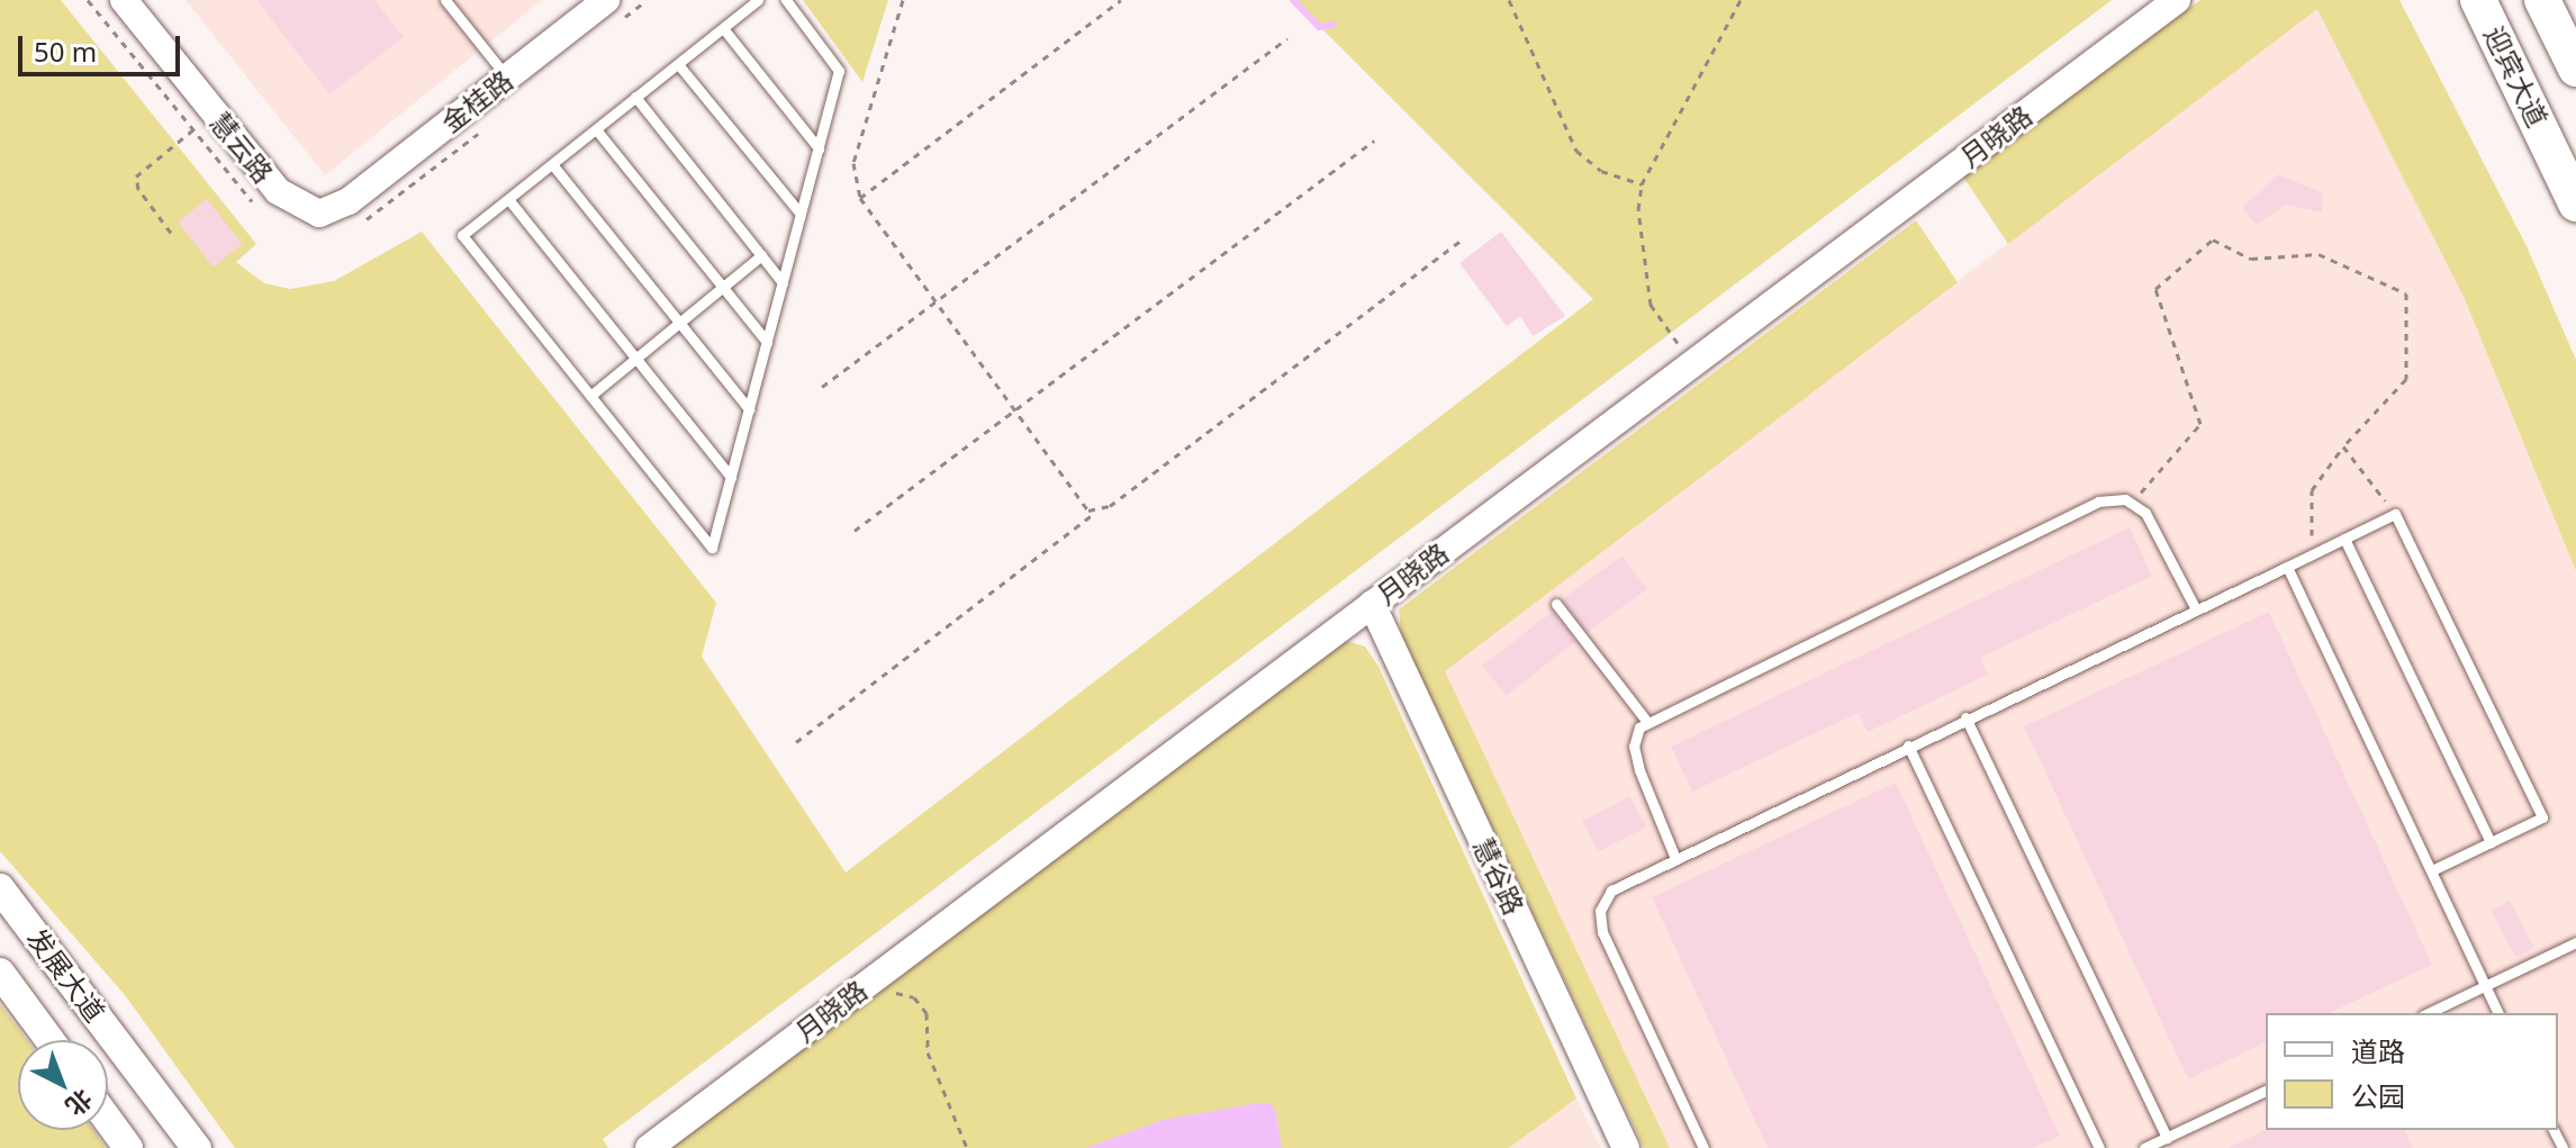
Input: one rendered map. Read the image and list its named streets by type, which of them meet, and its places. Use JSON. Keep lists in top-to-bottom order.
{
  "streets": {
    "highway": ["迎宾大道"],
    "main road": ["发展大道"],
    "street": [
      "金桂路",
      "月晓路",
      "慧云路",
      "慧谷路"
    ]
  },
  "crossings": [
    ["金桂路", "慧云路"],
    ["月晓路", "慧谷路"]
  ],
  "legend": ["道路", "公园"],
  "scale_bar": "50 m",
  "north": "bottom right"
}
